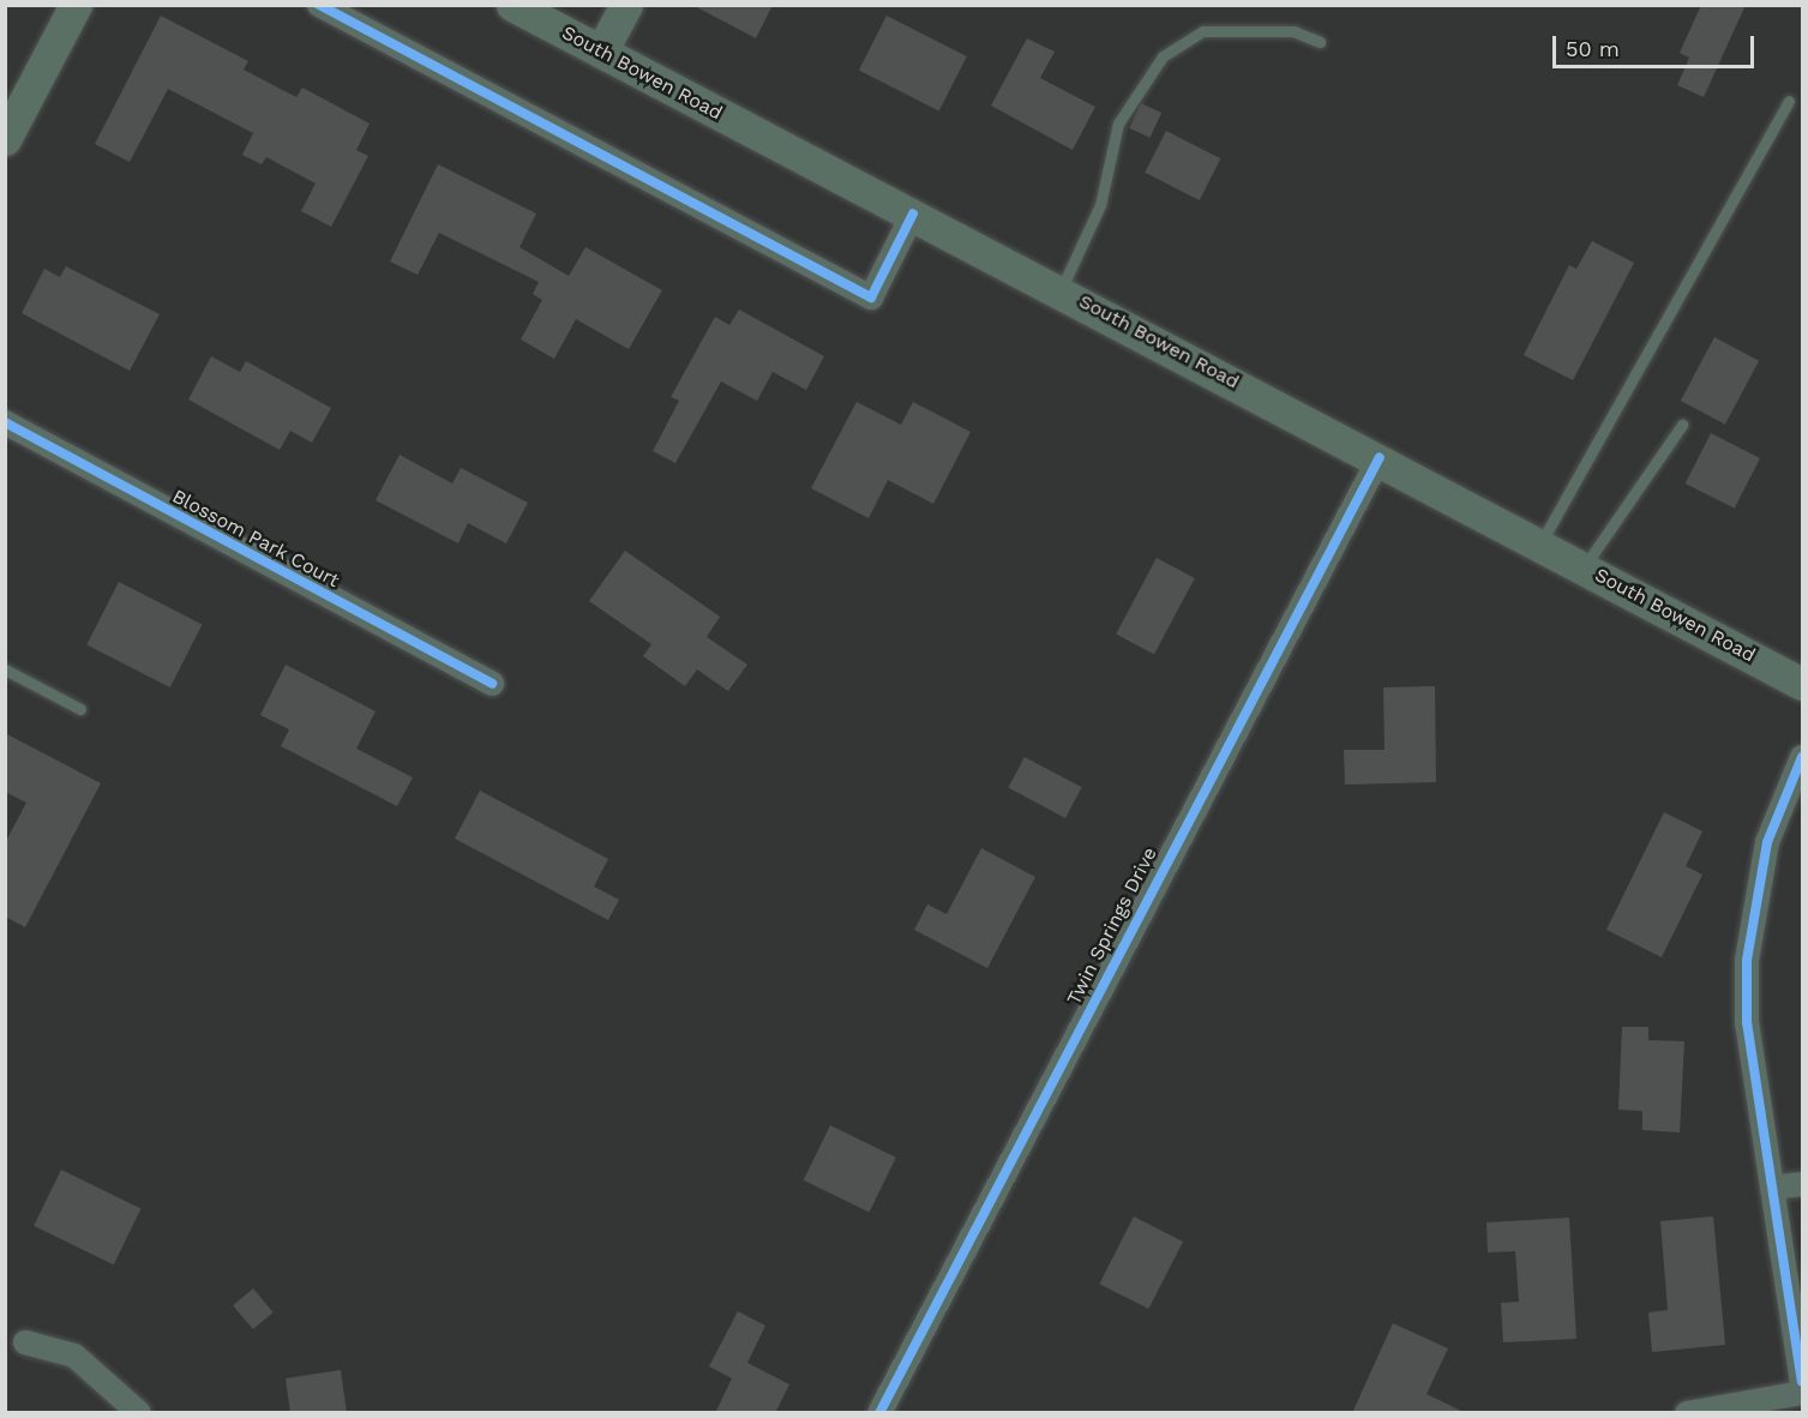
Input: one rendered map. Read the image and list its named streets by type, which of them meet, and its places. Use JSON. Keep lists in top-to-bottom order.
{
  "streets": {
    "main road": ["South Bowen Road"],
    "street": ["Blossom Park Court", "Twin Springs Drive"]
  },
  "crossings": [
    ["South Bowen Road", "Twin Springs Drive"]
  ],
  "scale_bar": "50 m"
}
